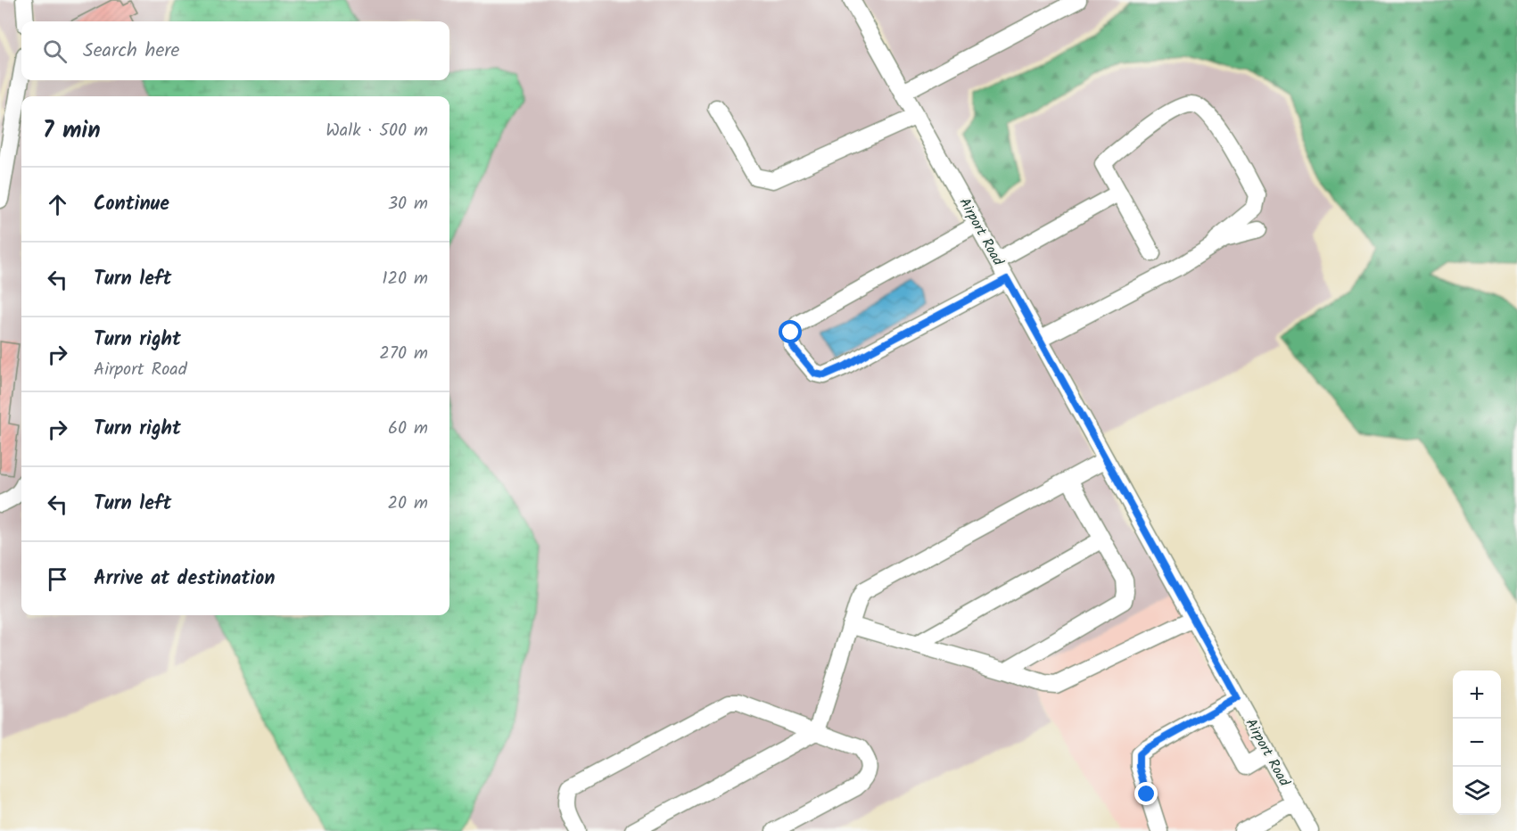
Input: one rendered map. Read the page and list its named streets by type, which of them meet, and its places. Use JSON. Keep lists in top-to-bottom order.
{
  "streets": {
    "street": ["Airport Road"]
  },
  "page": {
    "search": "Search here",
    "heading": ["7 min", "Walk · 500 m"],
    "list": [
      ["Continue", "30 m"],
      ["Turn left", "120 m"],
      ["Turn right", "Airport Road", "270 m"],
      ["Turn right", "60 m"],
      ["Turn left", "20 m"],
      "Arrive at destination"
    ],
    "map_buttons": ["+", "−"]
  }
}
